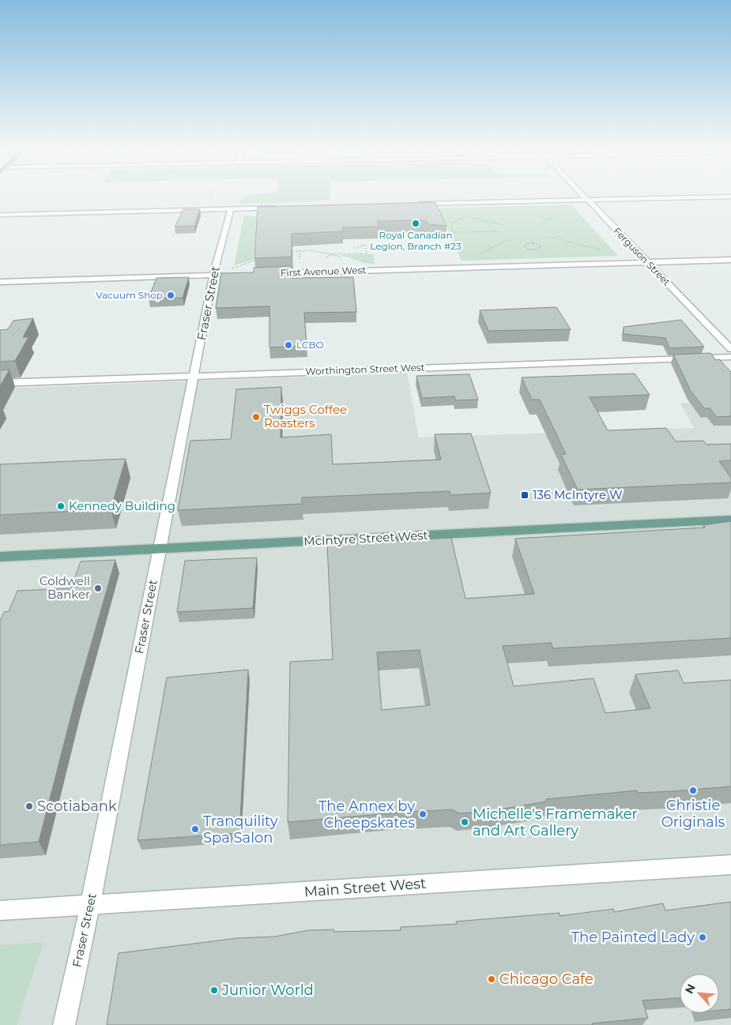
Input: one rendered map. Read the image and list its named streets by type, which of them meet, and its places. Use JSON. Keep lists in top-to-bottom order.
{
  "streets": {
    "main road": ["McIntyre Street West"],
    "street": [
      "Ferguson Street",
      "First Avenue West",
      "Fraser Street",
      "Worthington Street West",
      "Main Street West"
    ]
  },
  "crossings": [
    ["Ferguson Street", "First Avenue West"],
    ["Fraser Street", "Worthington Street West"],
    ["Fraser Street", "McIntyre Street West"],
    ["Fraser Street", "Main Street West"]
  ],
  "places": {
    "other": [
      "Royal Canadian Legion, Branch #23",
      "Vacuum Shop",
      "LCBO",
      "Twiggs Coffee Roasters",
      "Kennedy Building",
      "Coldwell Banker",
      "Christie Originals",
      "Scotiabank",
      "The Annex by Cheepskates",
      "Michelle's Framemaker and Art Gallery",
      "Tranquility Spa Salon",
      "The Painted Lady",
      "Chicago Cafe",
      "Junior World"
    ],
    "transit": ["136 McIntyre W"]
  },
  "north": "top left"
}
